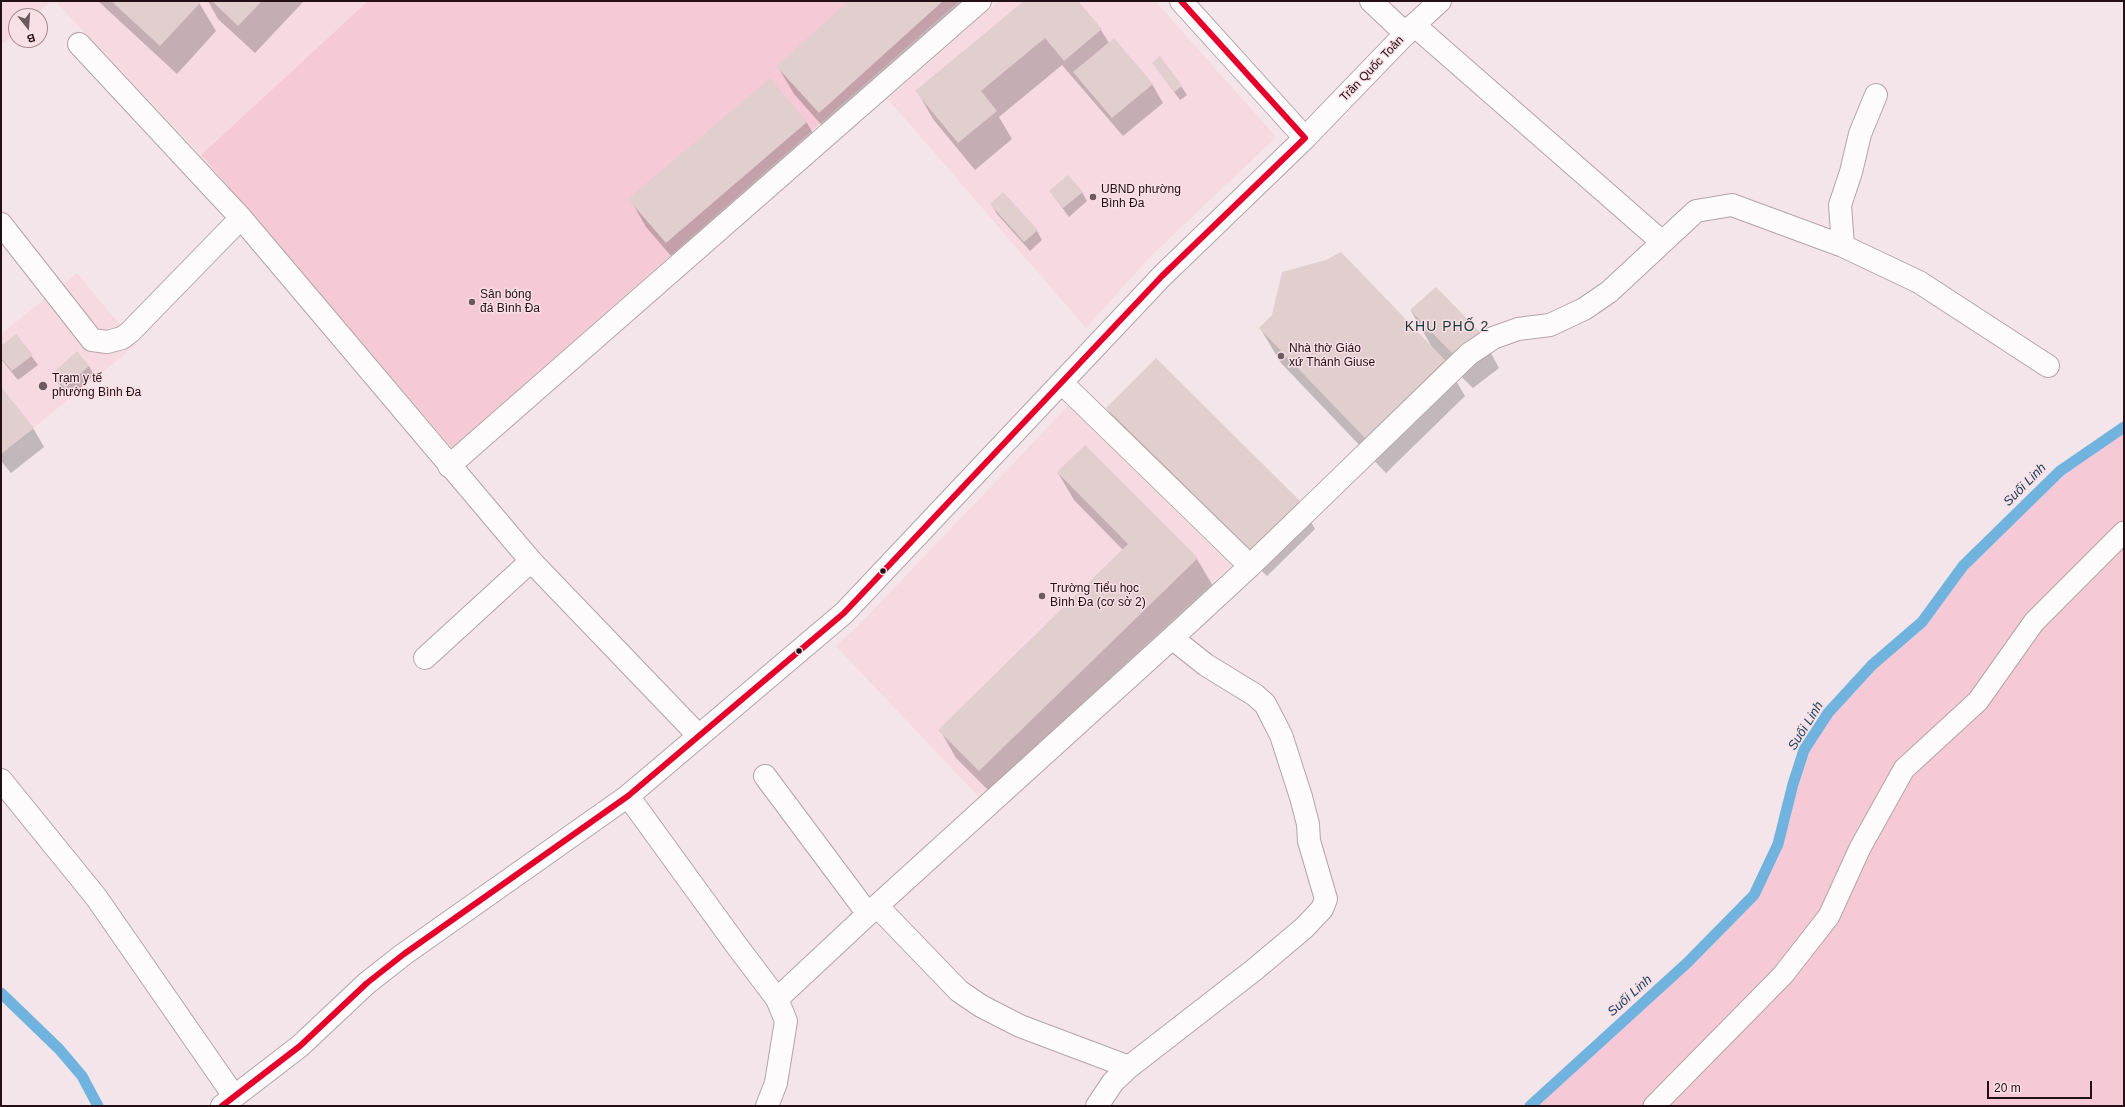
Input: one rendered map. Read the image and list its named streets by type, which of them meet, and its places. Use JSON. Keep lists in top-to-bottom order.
{
  "streets": {
    "street": ["Trần Quốc Toản"]
  },
  "districts": ["KHU PHỐ 2"],
  "water": ["Suối Linh"],
  "places": [
    "UBND phường Bình Đa",
    "Sân bóng đá Bình Đa",
    "Nhà thờ Giáo xứ Thánh Giuse",
    "Trạm y tế phường Bình Đa",
    "Trường Tiểu học Bình Đa (cơ sở 2)"
  ],
  "scale_bar": "20 m",
  "north": "bottom"
}
